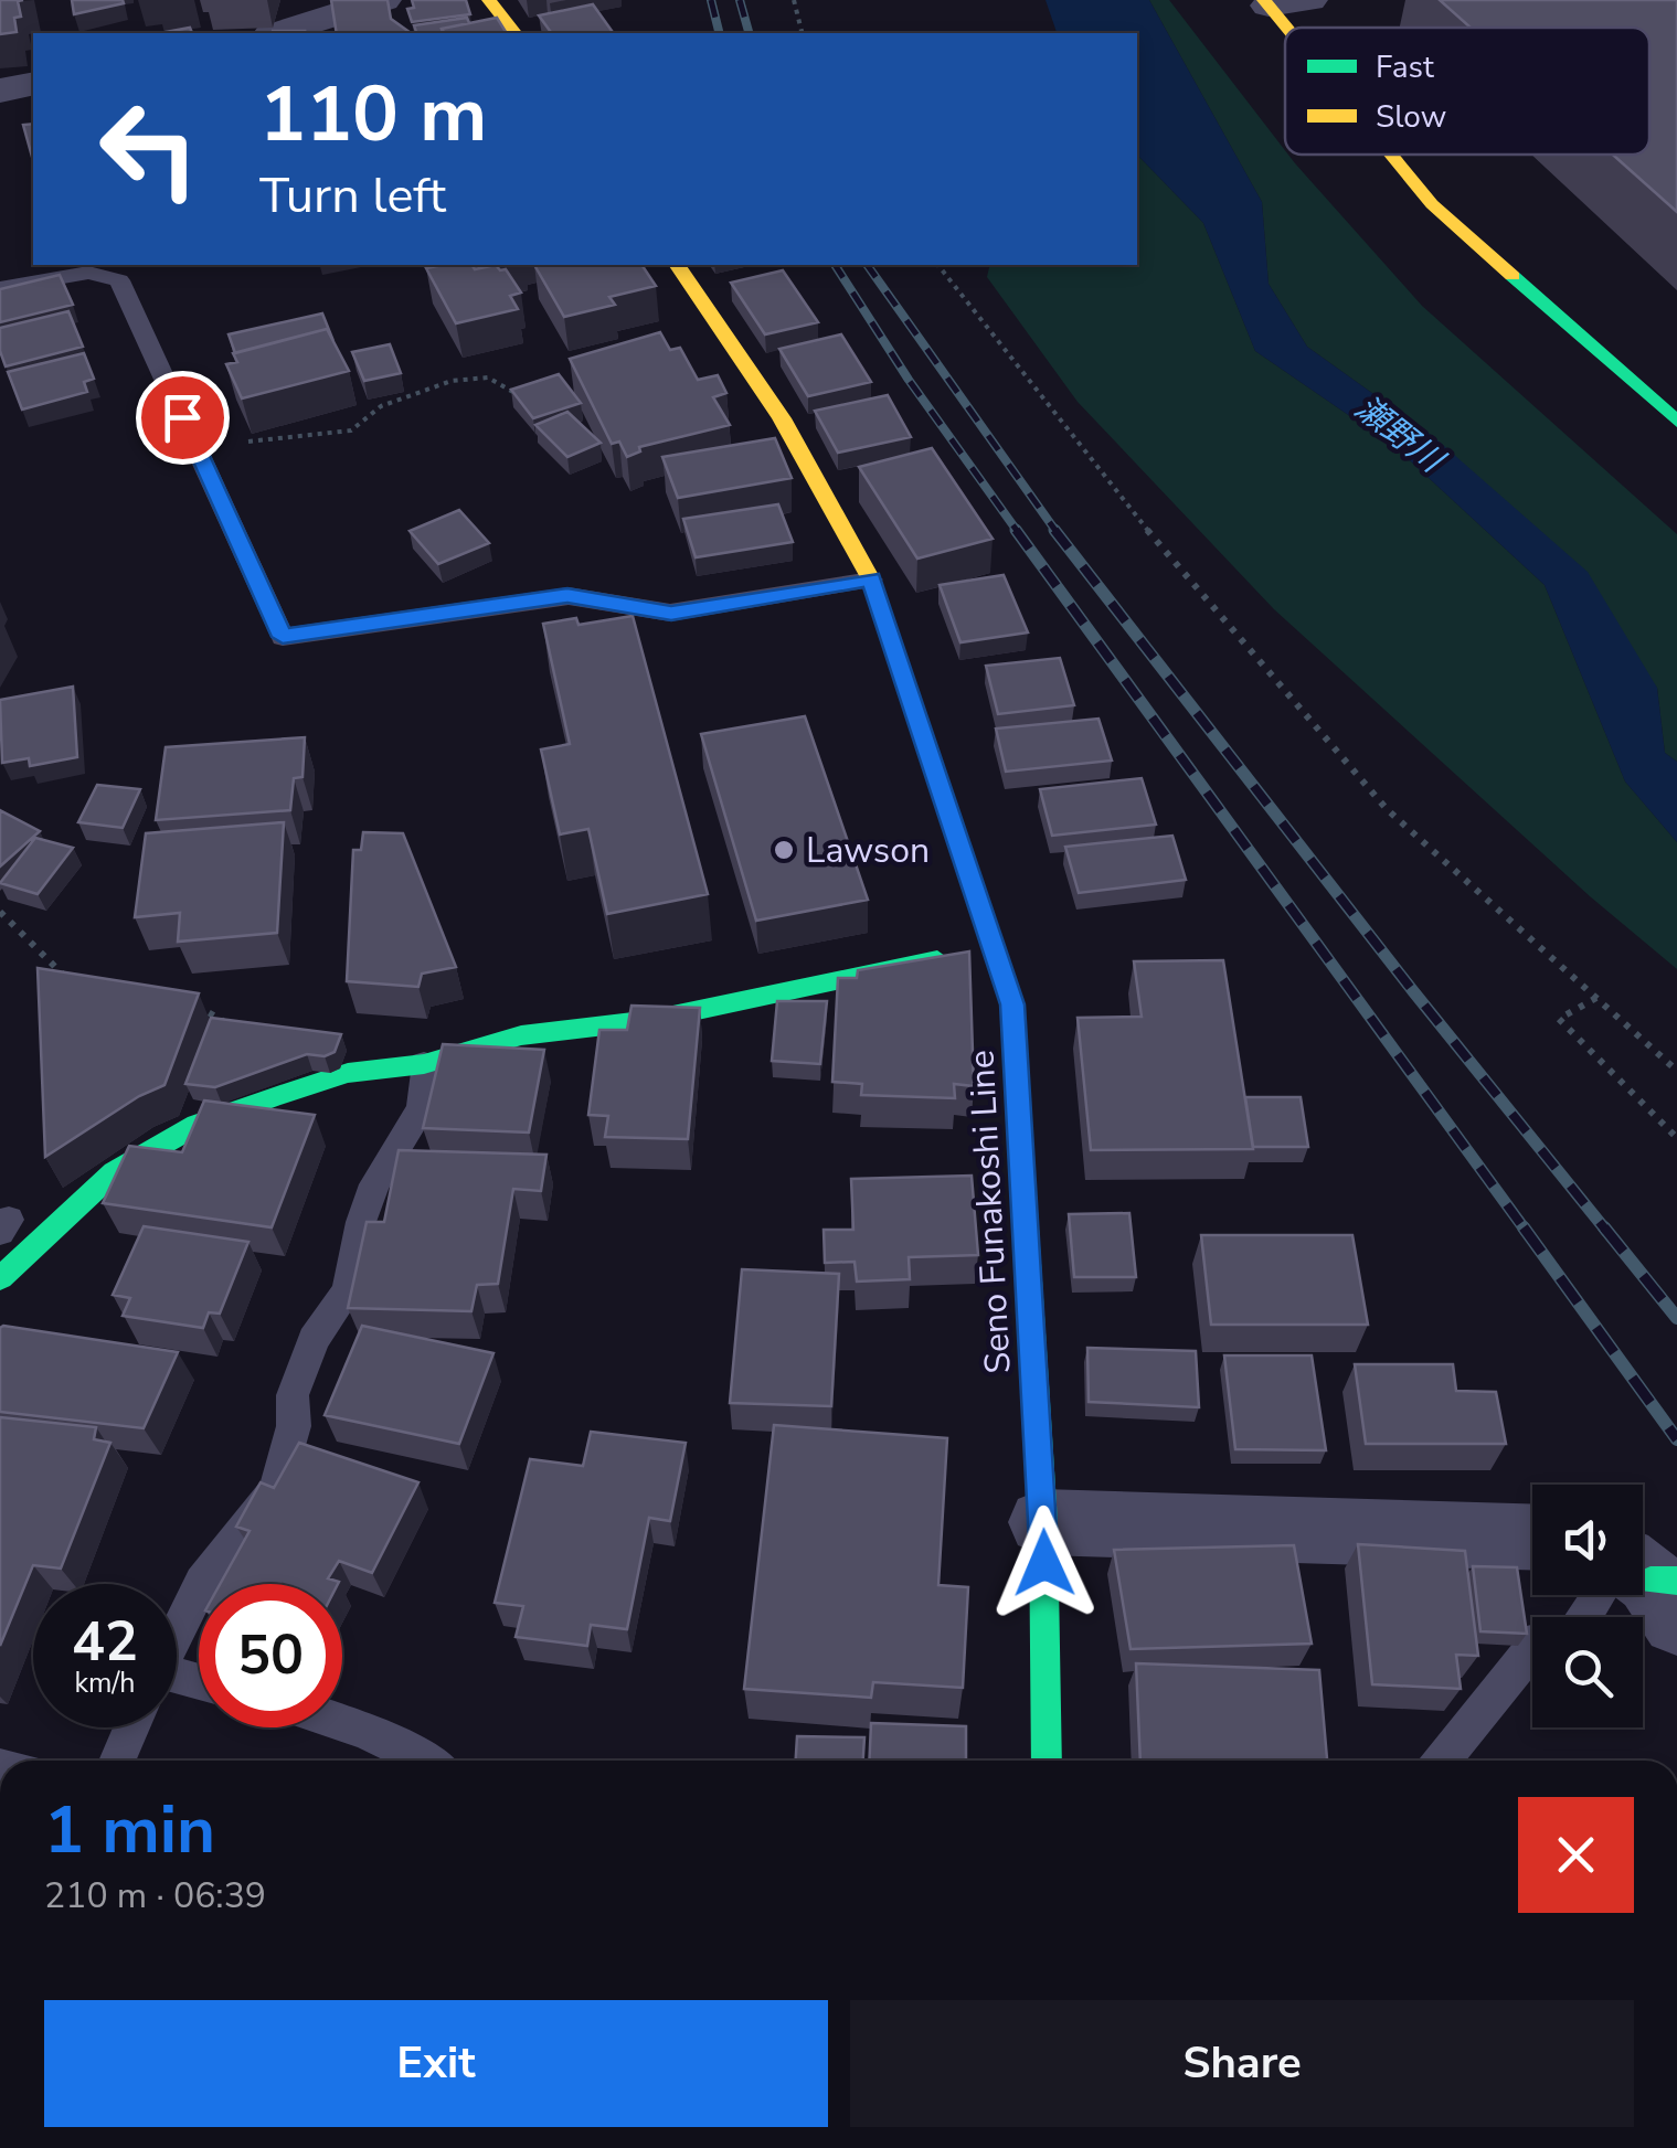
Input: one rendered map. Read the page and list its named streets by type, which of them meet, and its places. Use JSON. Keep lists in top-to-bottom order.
{
  "streets": {
    "main road": ["Seno Funakoshi Line"]
  },
  "water": ["瀬野川"],
  "places": ["Lawson"],
  "legend": ["Fast", "Slow"],
  "page": {
    "turn": ["110 m", "Turn left"],
    "speed": "42 km/h",
    "limit": "50",
    "heading": ["1 min", "210 m · 06:39"],
    "buttons": ["Exit", "Share"]
  }
}
